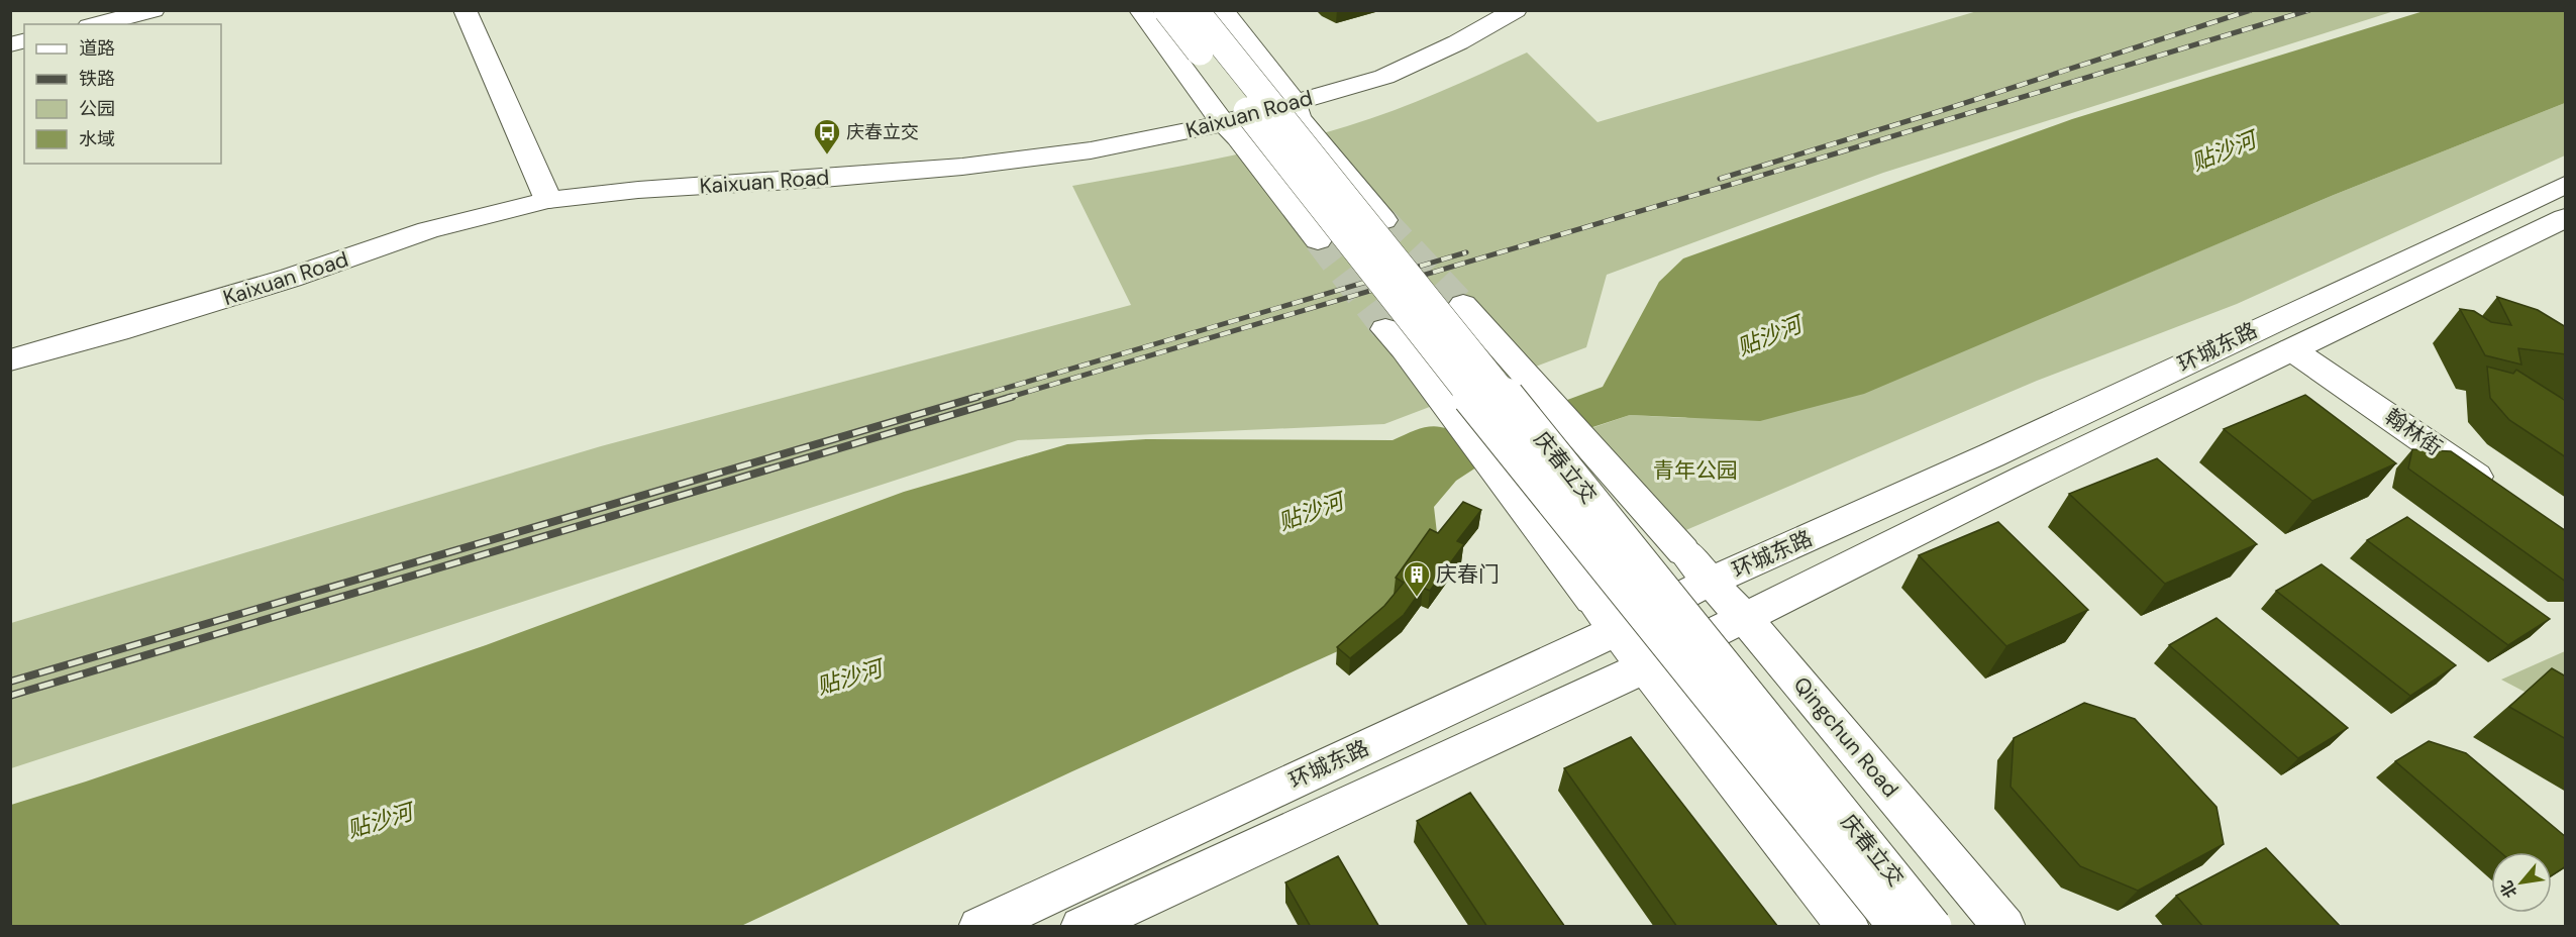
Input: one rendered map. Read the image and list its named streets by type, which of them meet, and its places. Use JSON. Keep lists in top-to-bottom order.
{
  "streets": {
    "main road": [
      "Kaixuan Road",
      "环城东路",
      "翰林街",
      "庆春立交",
      "Qingchun Road"
    ]
  },
  "crossings": [
    ["环城东路", "翰林街"],
    ["环城东路", "Qingchun Road"]
  ],
  "water": ["贴沙河"],
  "parks": ["青年公园"],
  "places": {
    "bus stop": ["庆春立交"],
    "building": ["庆春门"]
  },
  "legend": [
    "道路",
    "铁路",
    "公园",
    "水域"
  ],
  "north": "bottom left"
}
